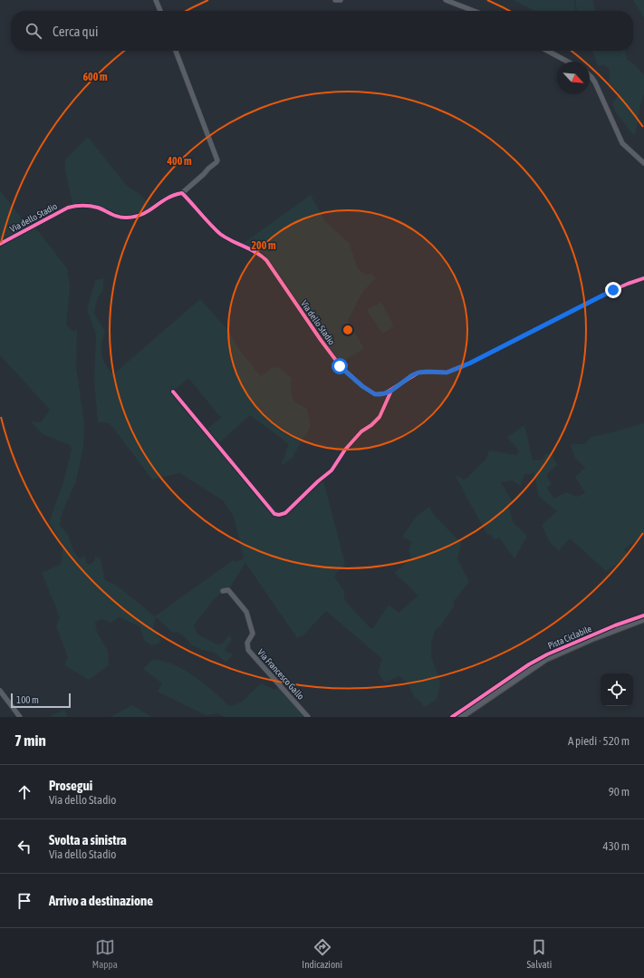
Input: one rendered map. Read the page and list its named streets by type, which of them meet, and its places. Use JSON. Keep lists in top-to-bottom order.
{
  "streets": {
    "street": ["Via dello Stadio", "Via Francesco Gallo"],
    "cycle path": ["Pista Ciclabile"]
  },
  "scale_bar": "100 m",
  "north": "bottom right",
  "page": {
    "search": "Cerca qui",
    "scale": "100 m",
    "heading": ["7 min", "A piedi · 520 m"],
    "list": [
      ["Prosegui", "Via dello Stadio", "90 m"],
      ["Svolta a sinistra", "Via dello Stadio", "430 m"],
      "Arrivo a destinazione"
    ],
    "nav": ["Mappa", "Indicazioni", "Salvati"]
  },
  "rings": ["600 m", "400 m", "200 m"]
}
